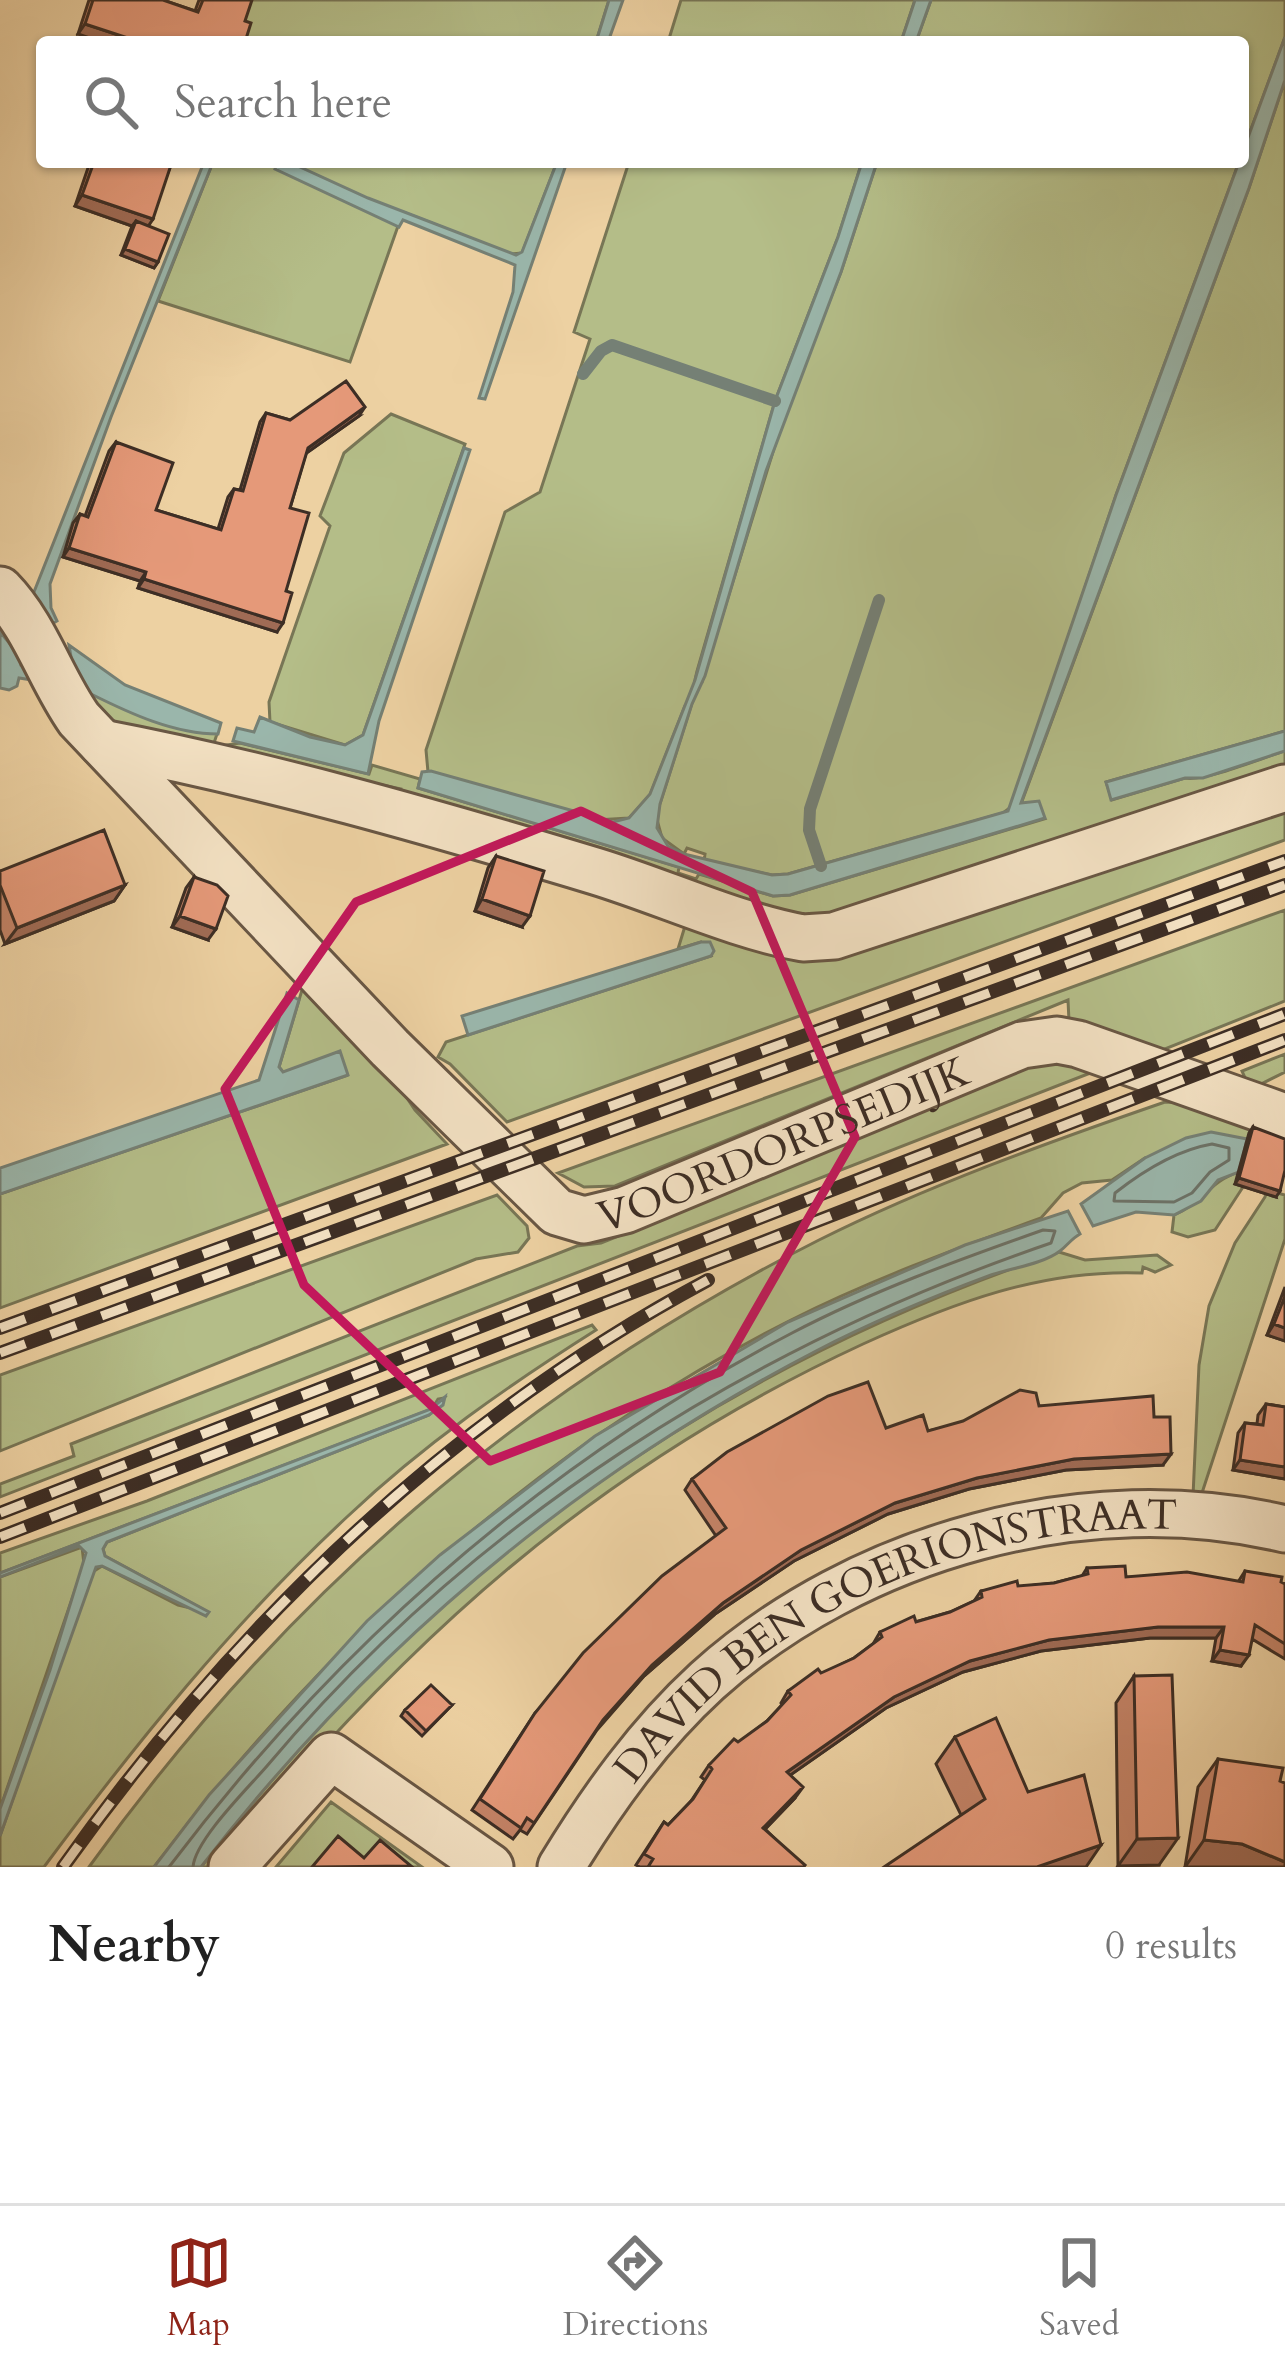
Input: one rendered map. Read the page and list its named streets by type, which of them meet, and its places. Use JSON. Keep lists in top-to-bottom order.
{
  "streets": {
    "street": ["VOORDORPSEDIJK", "DAVID BEN GOERIONSTRAAT"]
  },
  "page": {
    "search": "Search here",
    "heading": ["Nearby", "0 results"],
    "nav": ["Map", "Directions", "Saved"]
  }
}
